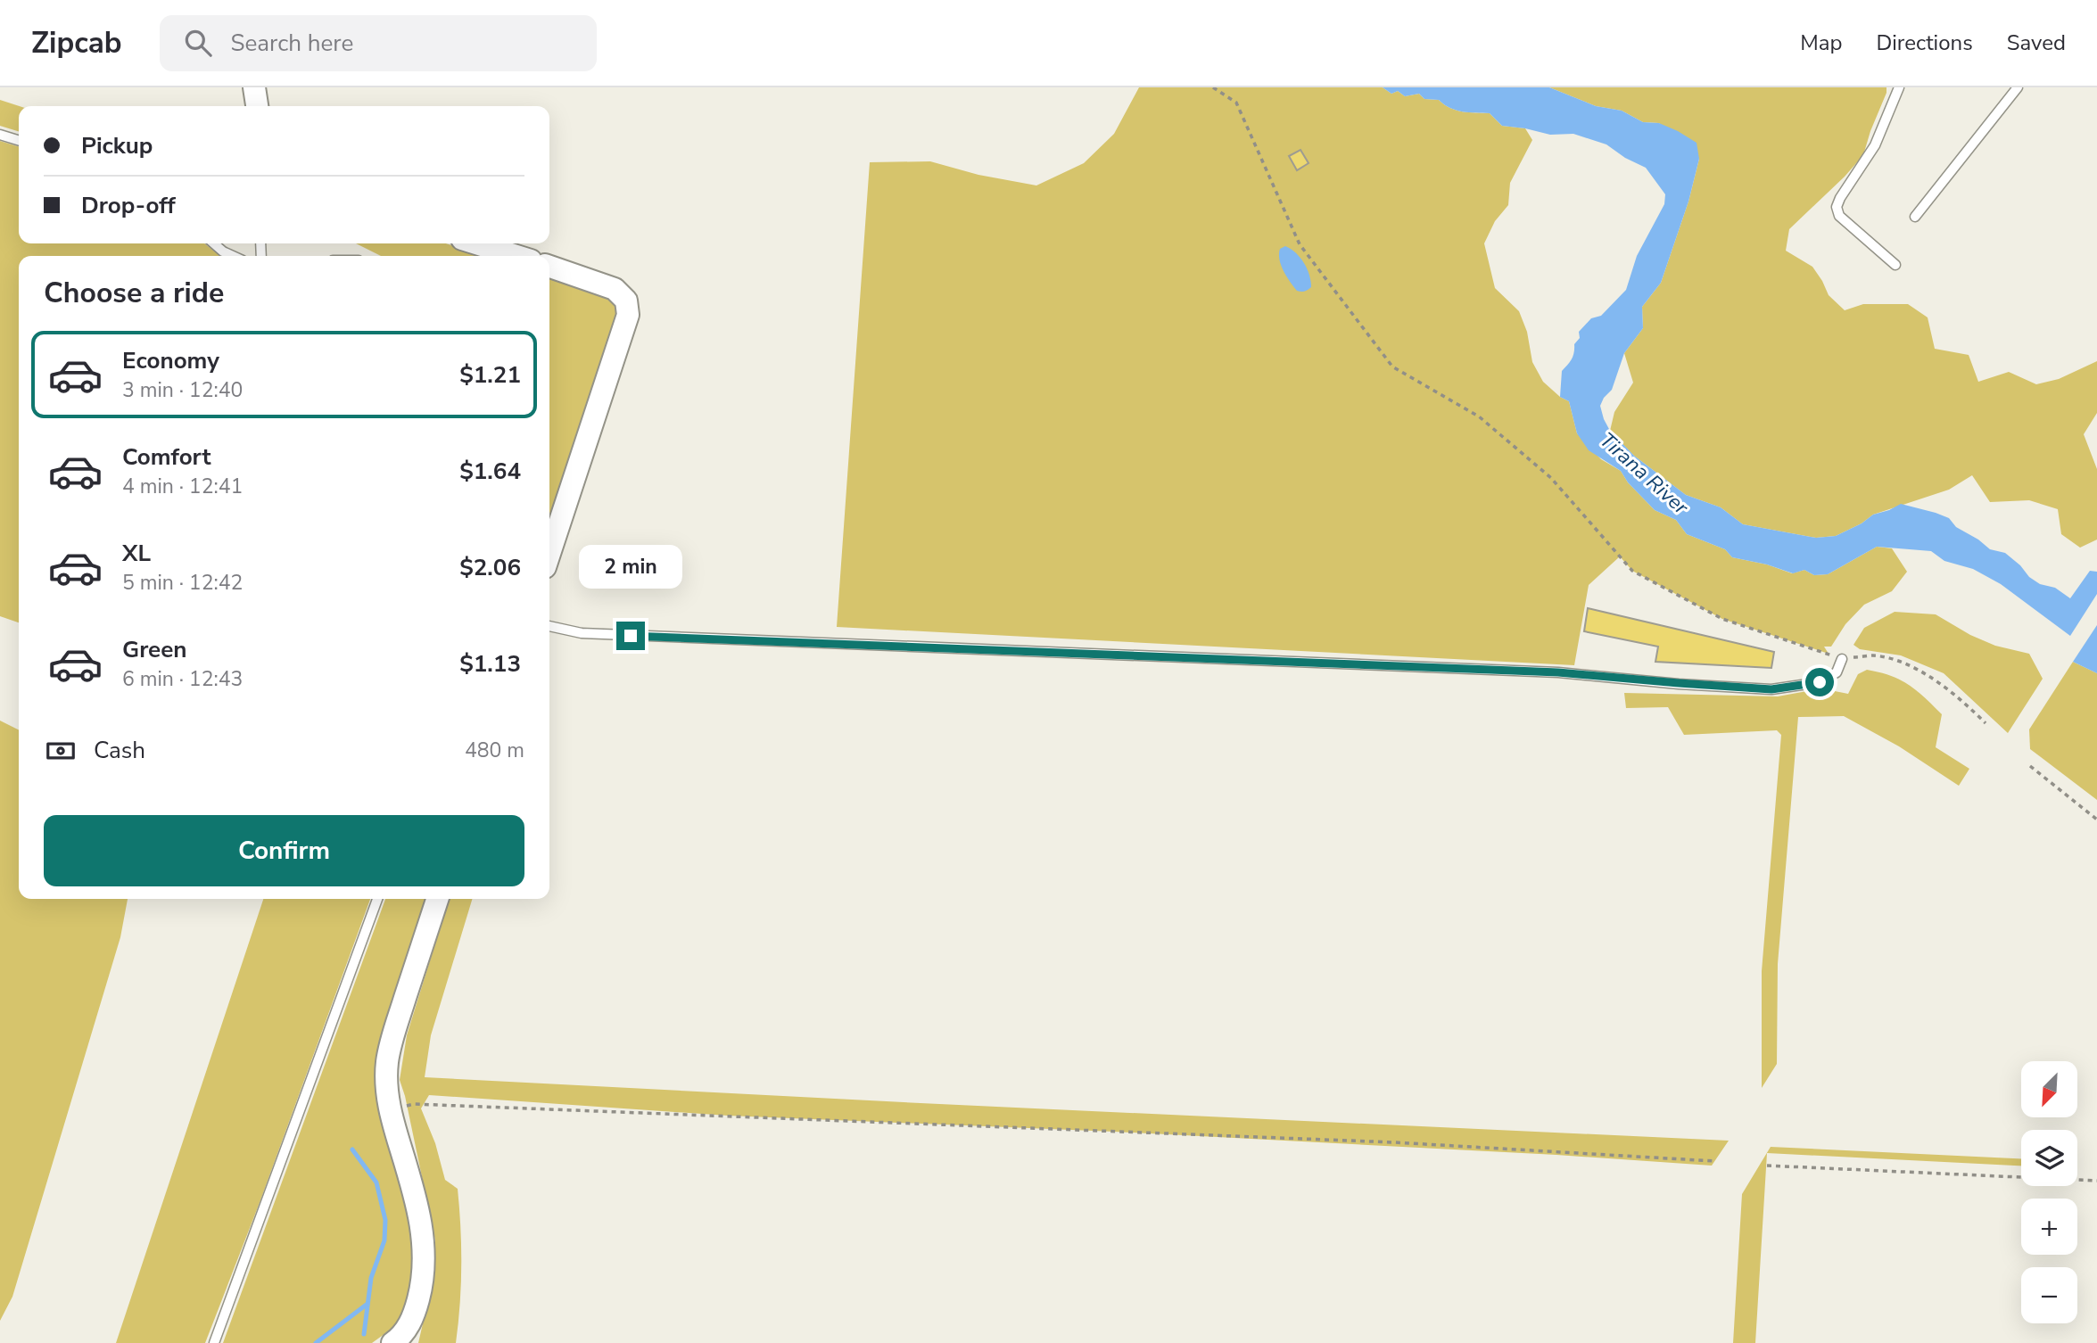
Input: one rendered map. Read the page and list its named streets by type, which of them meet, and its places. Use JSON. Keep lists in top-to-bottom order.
{
  "water": ["Tirana River"],
  "north": "bottom left",
  "page": {
    "header": "Zipcab",
    "search": "Search here",
    "nav": ["Map", "Directions", "Saved"],
    "banner": ["Pickup", "Drop-off"],
    "heading": "Choose a ride",
    "list": [
      {
        "name": "Economy",
        "note": "3 min · 12:40",
        "value": "$1.21"
      },
      {
        "name": "Comfort",
        "note": "4 min · 12:41",
        "value": "$1.64"
      },
      {
        "name": "XL",
        "note": "5 min · 12:42",
        "value": "$2.06"
      },
      {
        "name": "Green",
        "note": "6 min · 12:43",
        "value": "$1.13"
      }
    ],
    "bubble": "2 min",
    "pay": ["Cash", "480 m"],
    "buttons": "Confirm",
    "map_buttons": ["+", "−"]
  }
}
